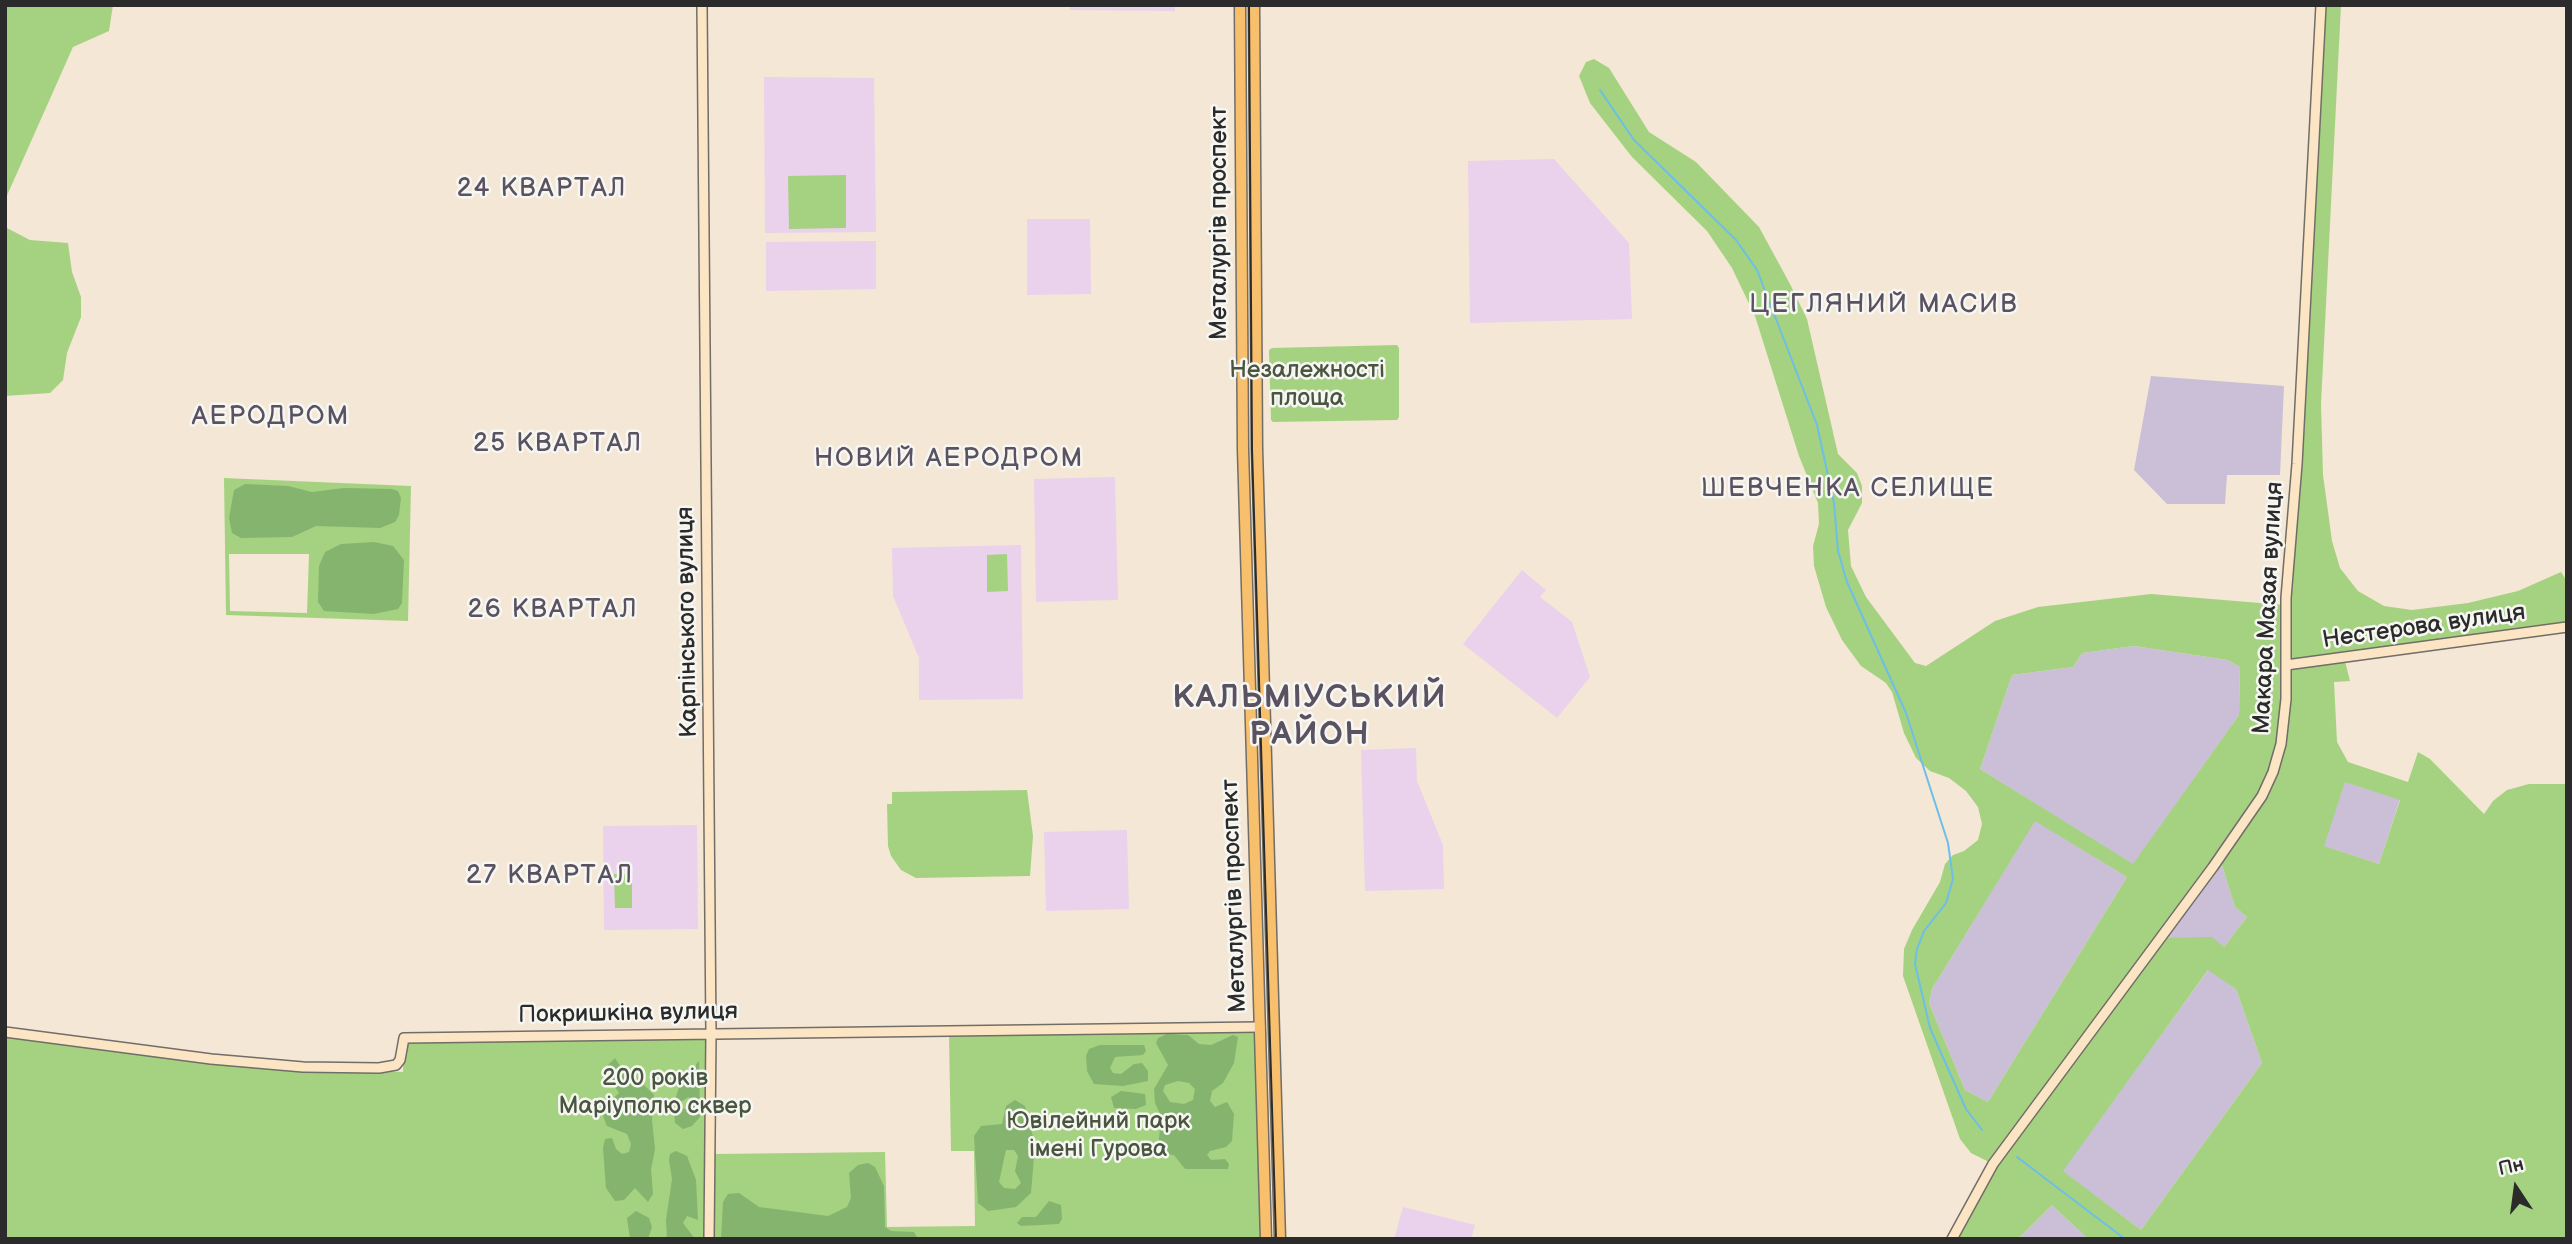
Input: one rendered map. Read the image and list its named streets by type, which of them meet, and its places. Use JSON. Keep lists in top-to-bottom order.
{
  "streets": {
    "main road": ["Металургів проспект", "Покришкіна вулиця"],
    "street": ["Макара Мазая вулиця", "Карпінського вулиця", "Нестерова вулиця"]
  },
  "crossings": [
    ["Металургів проспект", "Покришкіна вулиця"],
    ["Макара Мазая вулиця", "Нестерова вулиця"],
    ["Карпінського вулиця", "Покришкіна вулиця"]
  ],
  "districts": [
    "24 КВАРТАЛ",
    "ЦЕГЛЯНИЙ МАСИВ",
    "АЕРОДРОМ",
    "25 КВАРТАЛ",
    "НОВИЙ АЕРОДРОМ",
    "ШЕВЧЕНКА СЕЛИЩЕ",
    "26 КВАРТАЛ",
    "КАЛЬМІУСЬКИЙ РАЙОН",
    "27 КВАРТАЛ"
  ],
  "parks": ["Незалежності площа", "200 років Маріуполю сквер", "Ювілейний парк імені Гурова"],
  "north": "top"
}
